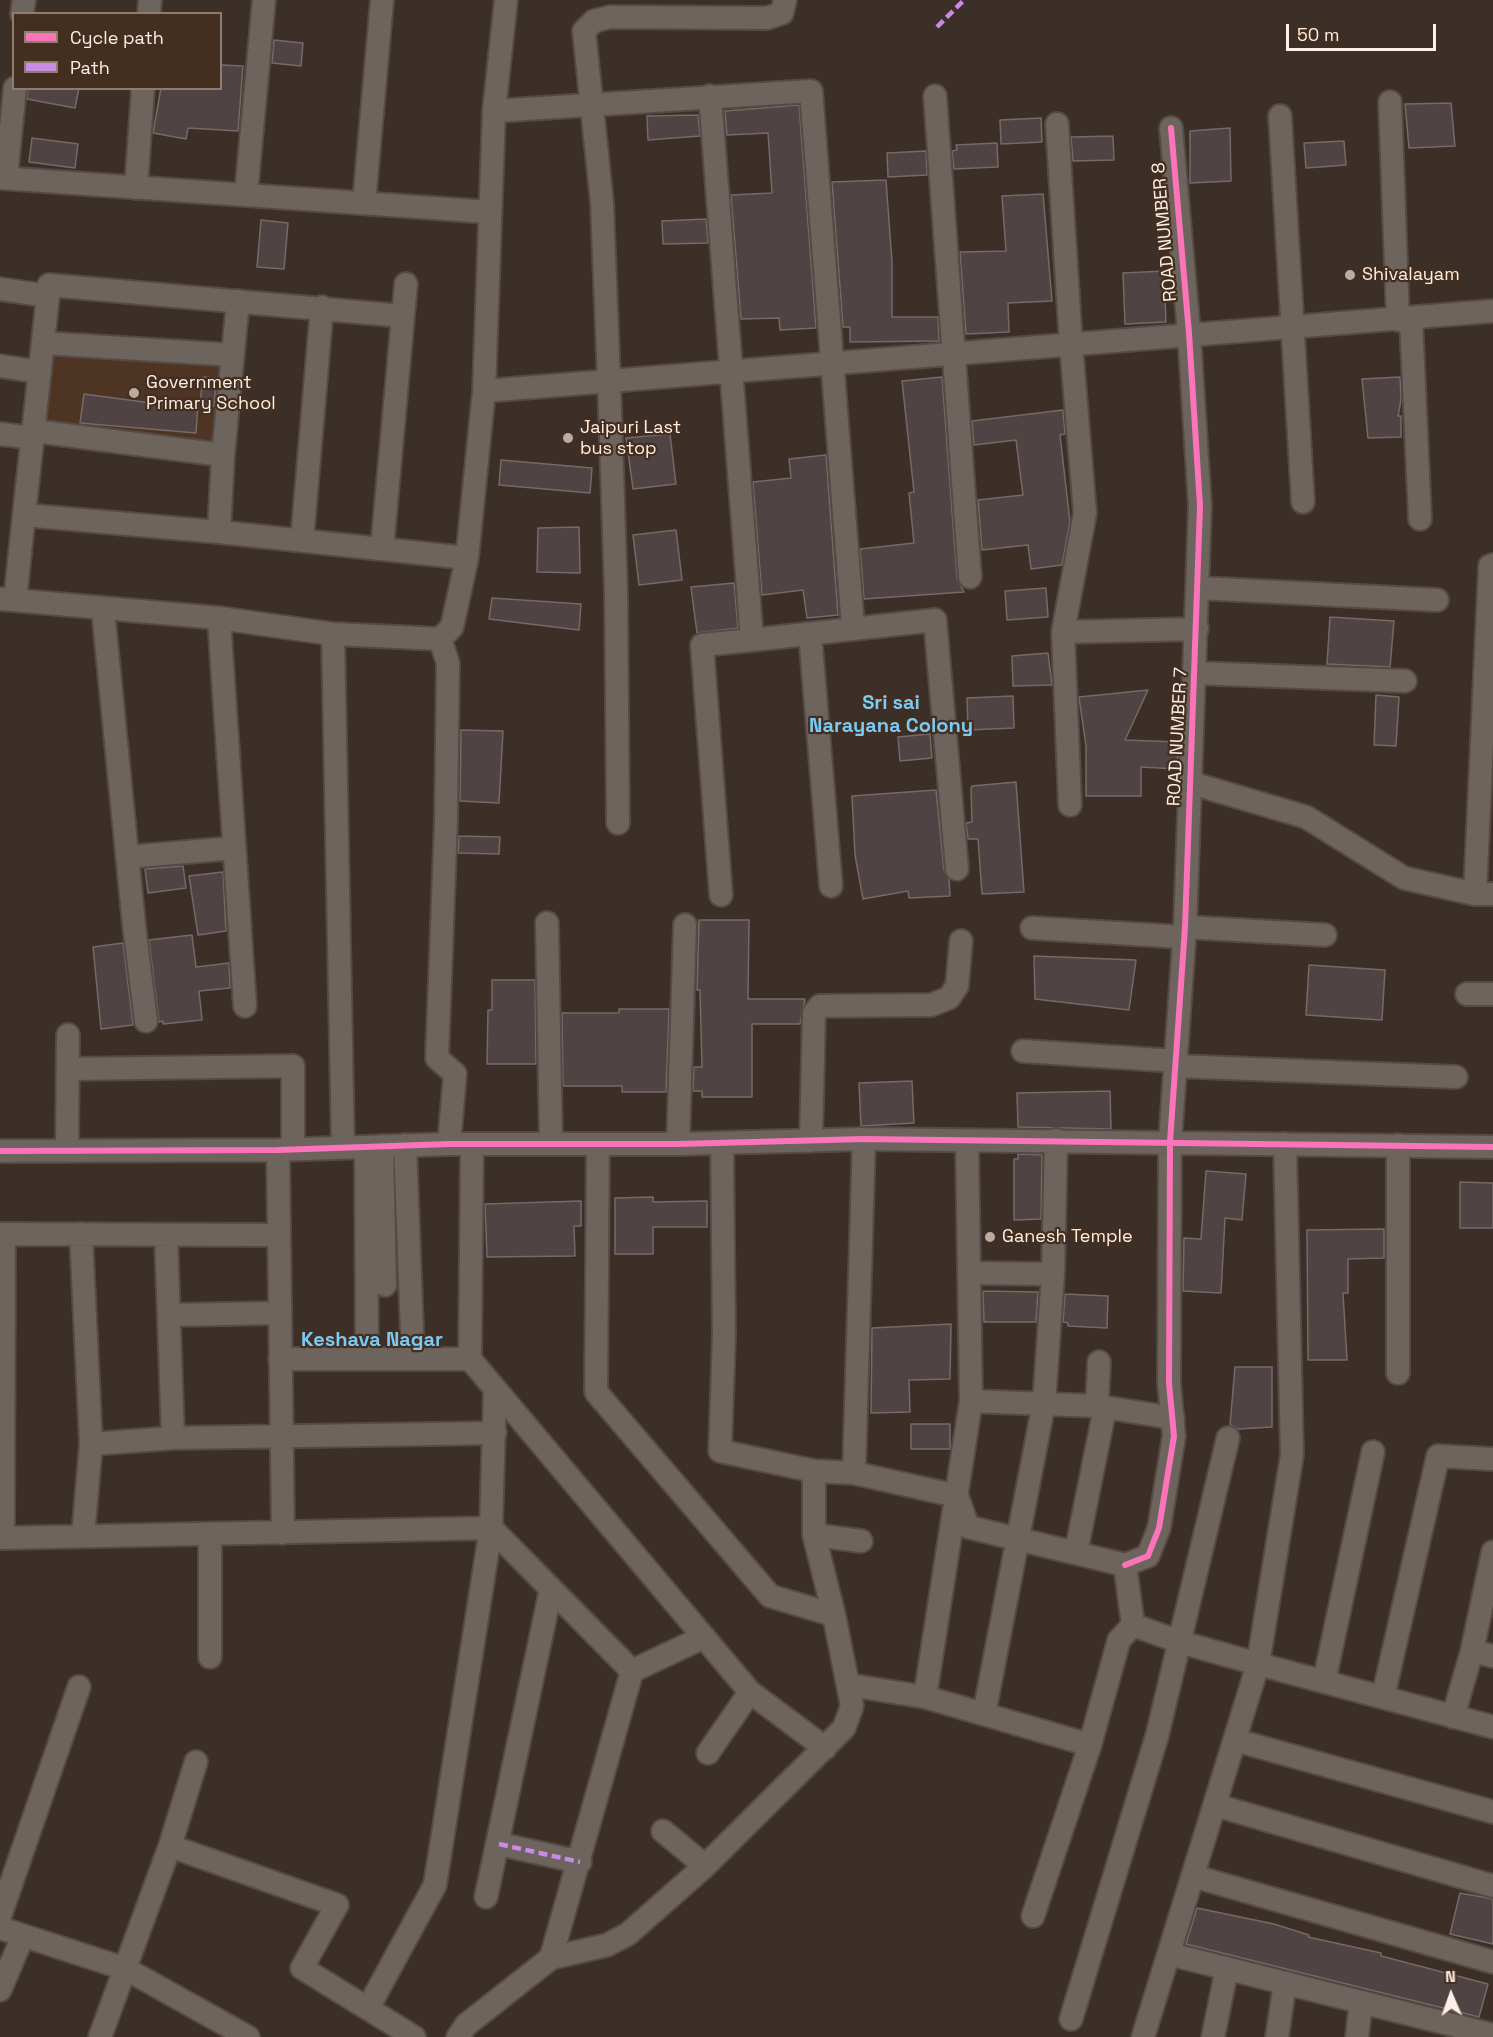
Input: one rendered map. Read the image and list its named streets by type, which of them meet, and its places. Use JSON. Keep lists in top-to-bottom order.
{
  "streets": {
    "street": ["ROAD NUMBER 8", "ROAD NUMBER 7"]
  },
  "crossings": [
    ["ROAD NUMBER 8", "ROAD NUMBER 7"]
  ],
  "districts": ["Sri sai Narayana Colony", "Keshava Nagar"],
  "places": [
    "Shivalayam",
    "Government Primary School",
    "Jaipuri Last bus stop",
    "Ganesh Temple"
  ],
  "legend": ["Cycle path", "Path"],
  "scale_bar": "50 m",
  "north": "top"
}
